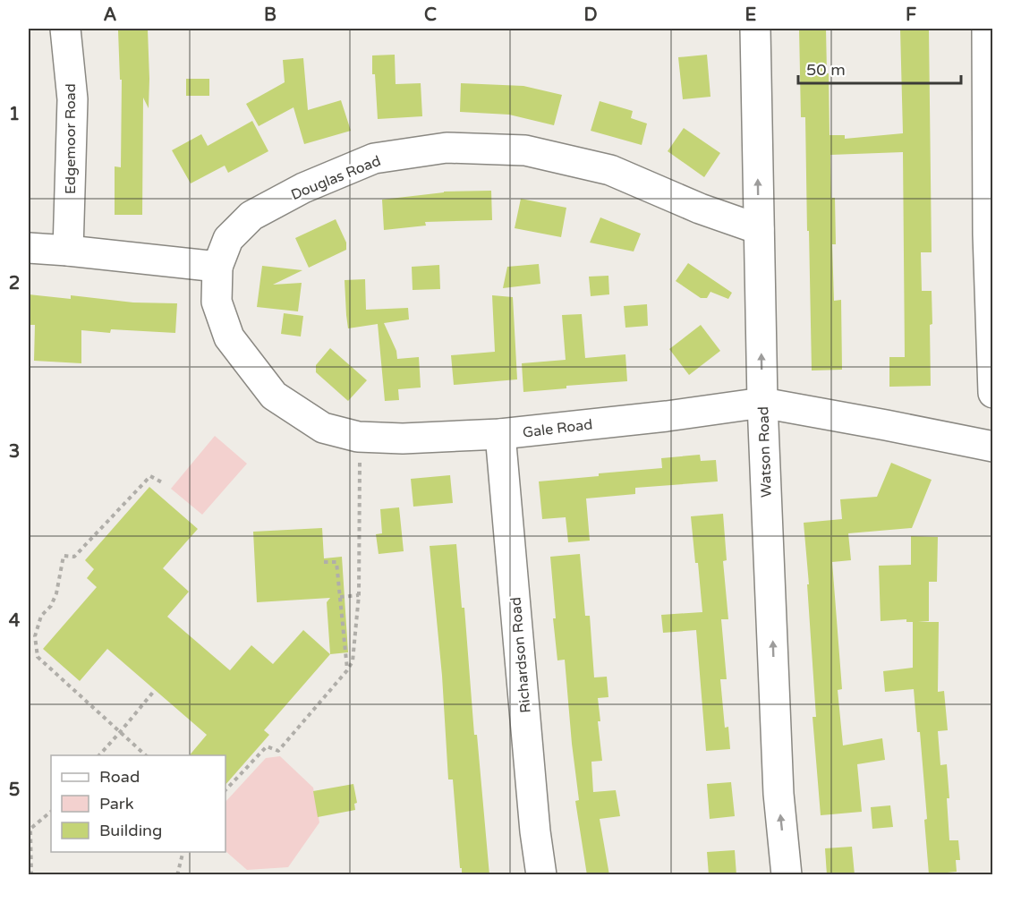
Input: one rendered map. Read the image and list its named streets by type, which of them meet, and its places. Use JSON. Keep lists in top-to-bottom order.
{
  "streets": {
    "street": [
      "Edgemoor Road",
      "Douglas Road",
      "Gale Road",
      "Watson Road",
      "Richardson Road"
    ]
  },
  "crossings": [
    ["Douglas Road", "Gale Road"],
    ["Douglas Road", "Watson Road"],
    ["Gale Road", "Watson Road"],
    ["Gale Road", "Richardson Road"]
  ],
  "legend": ["Road", "Park", "Building"],
  "scale_bar": "50 m",
  "grid": {
    "columns": [
      "A",
      "B",
      "C",
      "D",
      "E",
      "F"
    ],
    "rows": [
      "1",
      "2",
      "3",
      "4",
      "5"
    ]
  }
}
